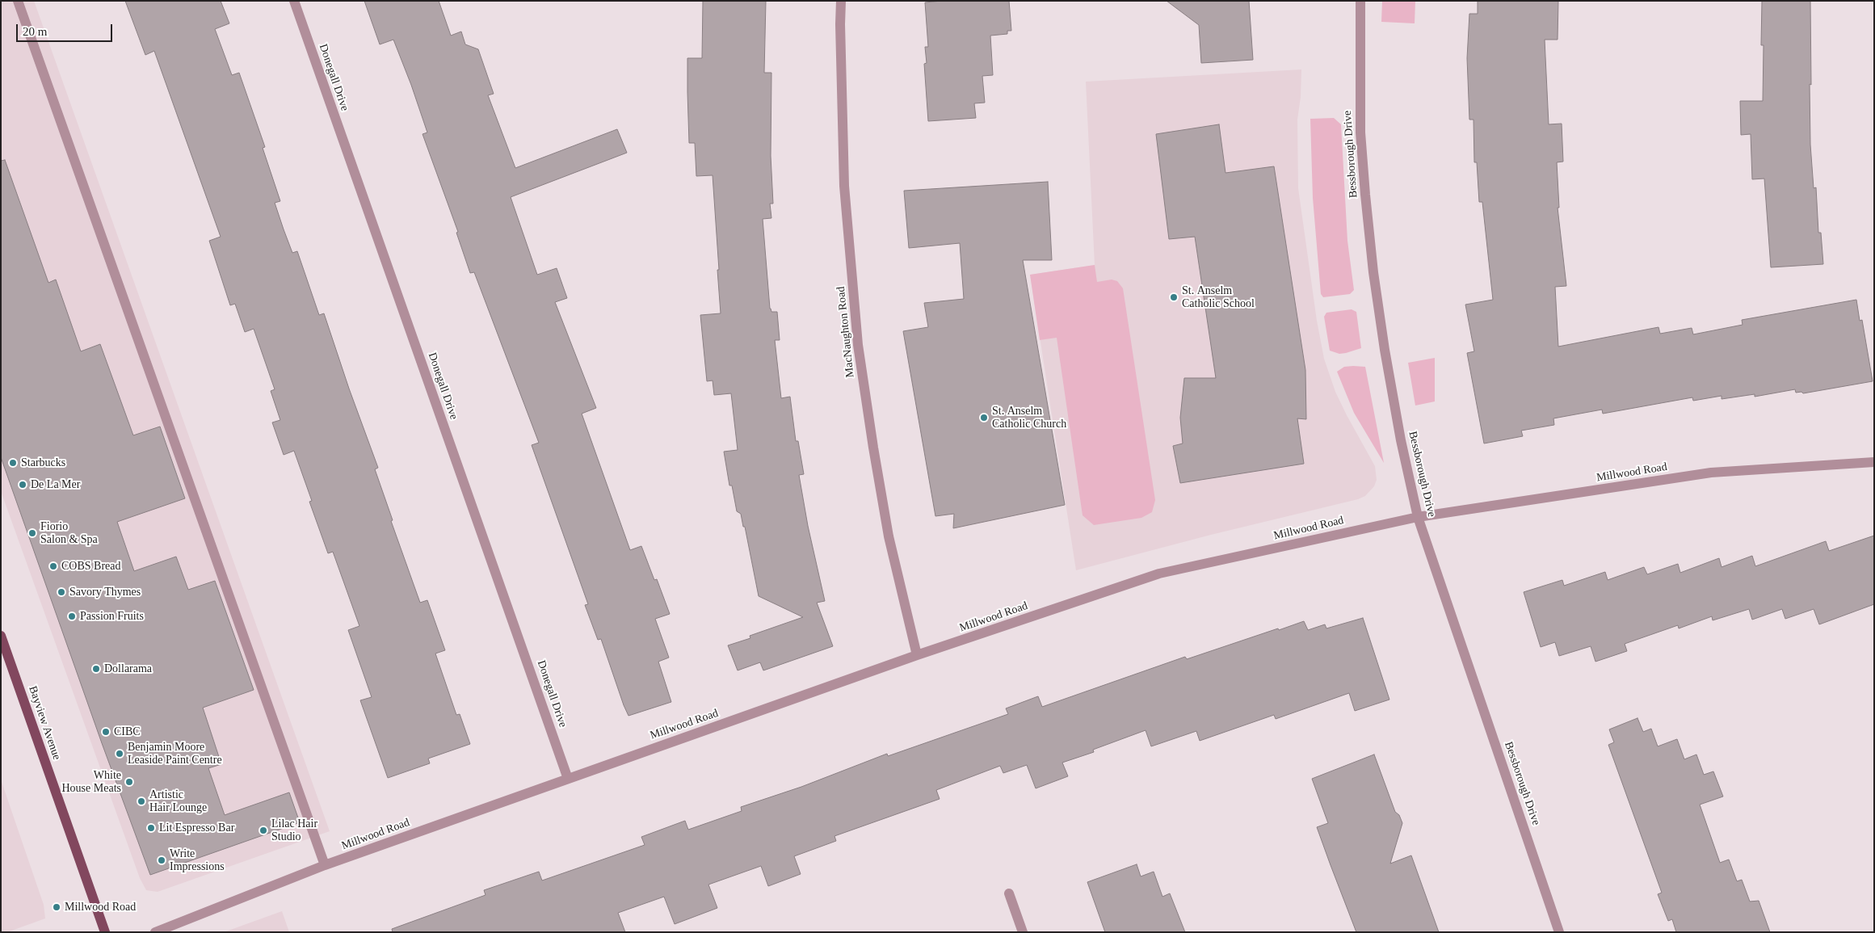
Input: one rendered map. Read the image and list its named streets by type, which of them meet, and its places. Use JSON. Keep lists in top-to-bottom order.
{
  "streets": {
    "main road": ["Bayview Avenue"],
    "street": [
      "Donegall Drive",
      "Bessborough Drive",
      "MacNaughton Road",
      "Millwood Road"
    ]
  },
  "crossings": [
    ["Donegall Drive", "Millwood Road"],
    ["Bessborough Drive", "Millwood Road"],
    ["MacNaughton Road", "Millwood Road"]
  ],
  "places": [
    "St. Anselm Catholic School",
    "St. Anselm Catholic Church",
    "Starbucks",
    "De La Mer",
    "Fiorio Salon & Spa",
    "COBS Bread",
    "Savory Thymes",
    "Passion Fruits",
    "Dollarama",
    "CIBC",
    "Benjamin Moore Leaside Paint Centre",
    "White House Meats",
    "Artistic Hair Lounge",
    "Lit Espresso Bar",
    "Lilac Hair Studio",
    "Write Impressions",
    "Millwood Road"
  ],
  "scale_bar": "20 m"
}
